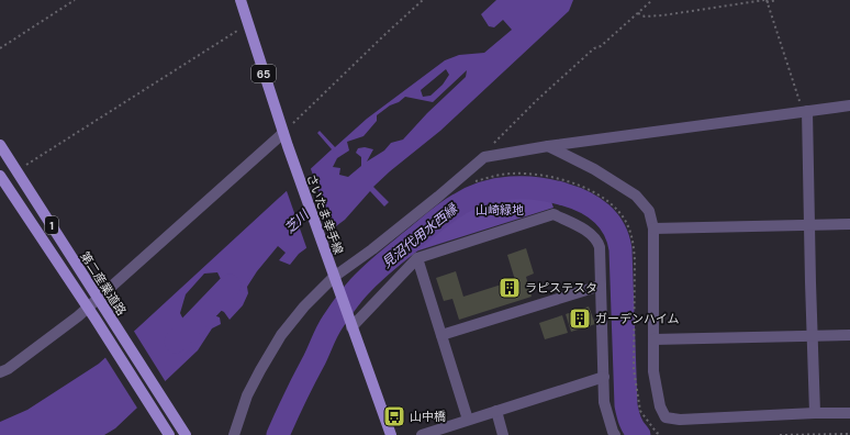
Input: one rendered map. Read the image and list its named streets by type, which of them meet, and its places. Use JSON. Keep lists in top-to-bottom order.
{
  "streets": {
    "main road": [
      "65",
      "さいたま幸手線",
      "1",
      "第二産業道路"
    ]
  },
  "water": ["芝川", "見沼代用水西縁"],
  "parks": ["山崎緑地"],
  "places": {
    "building": ["ラピステスタ", "ガーデンハイム"],
    "bus stop": ["山中橋"]
  }
}
